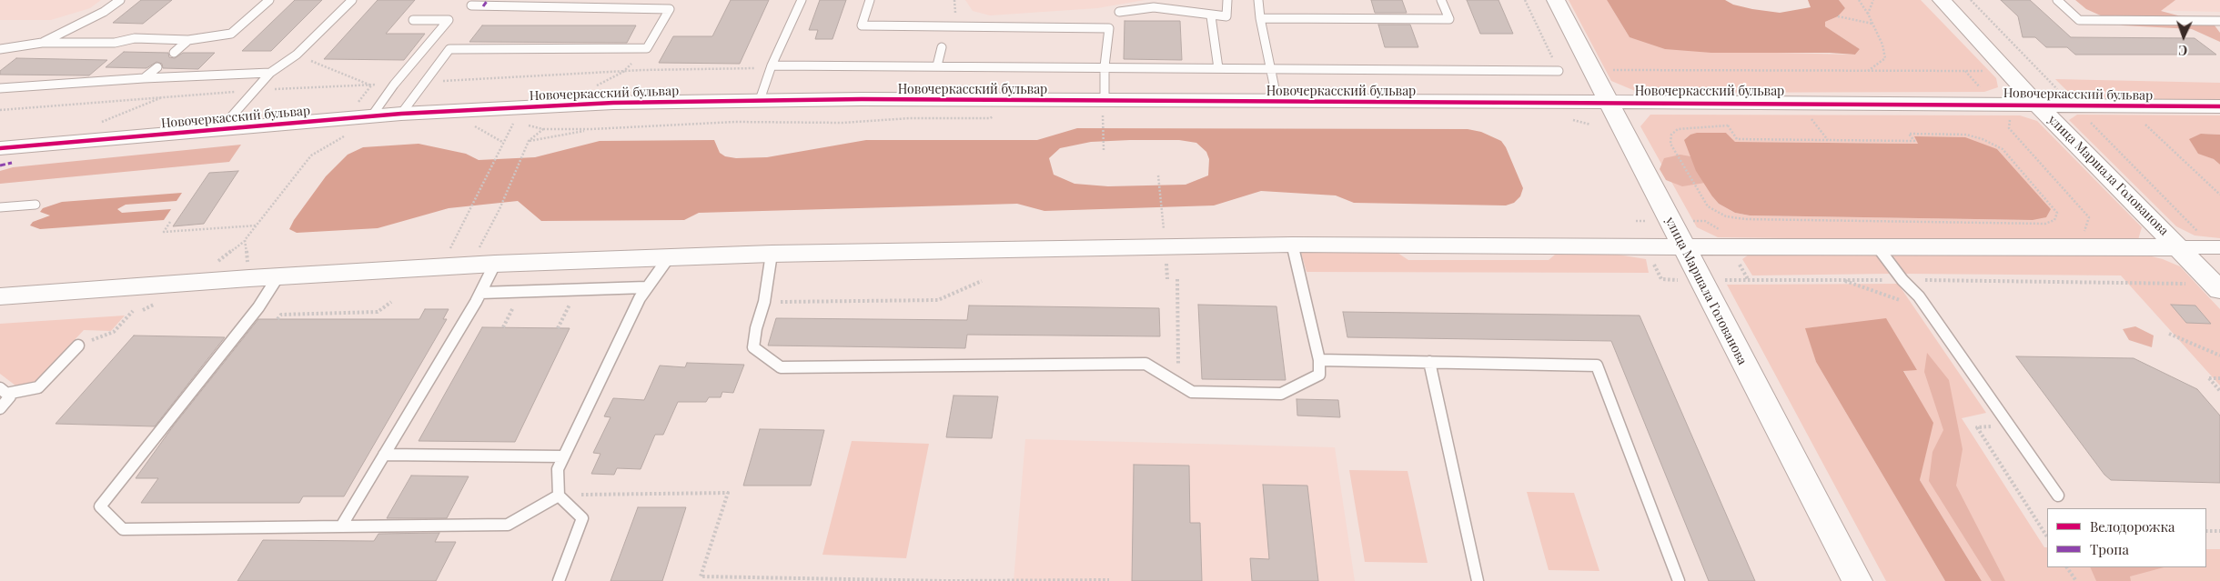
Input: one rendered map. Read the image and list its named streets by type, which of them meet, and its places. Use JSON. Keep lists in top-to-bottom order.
{
  "streets": {
    "street": ["Новочеркасский бульвар", "улица Маршала Голованова"]
  },
  "crossings": [
    ["Новочеркасский бульвар", "улица Маршала Голованова"]
  ],
  "legend": ["Велодорожка", "Тропа"],
  "north": "bottom"
}
